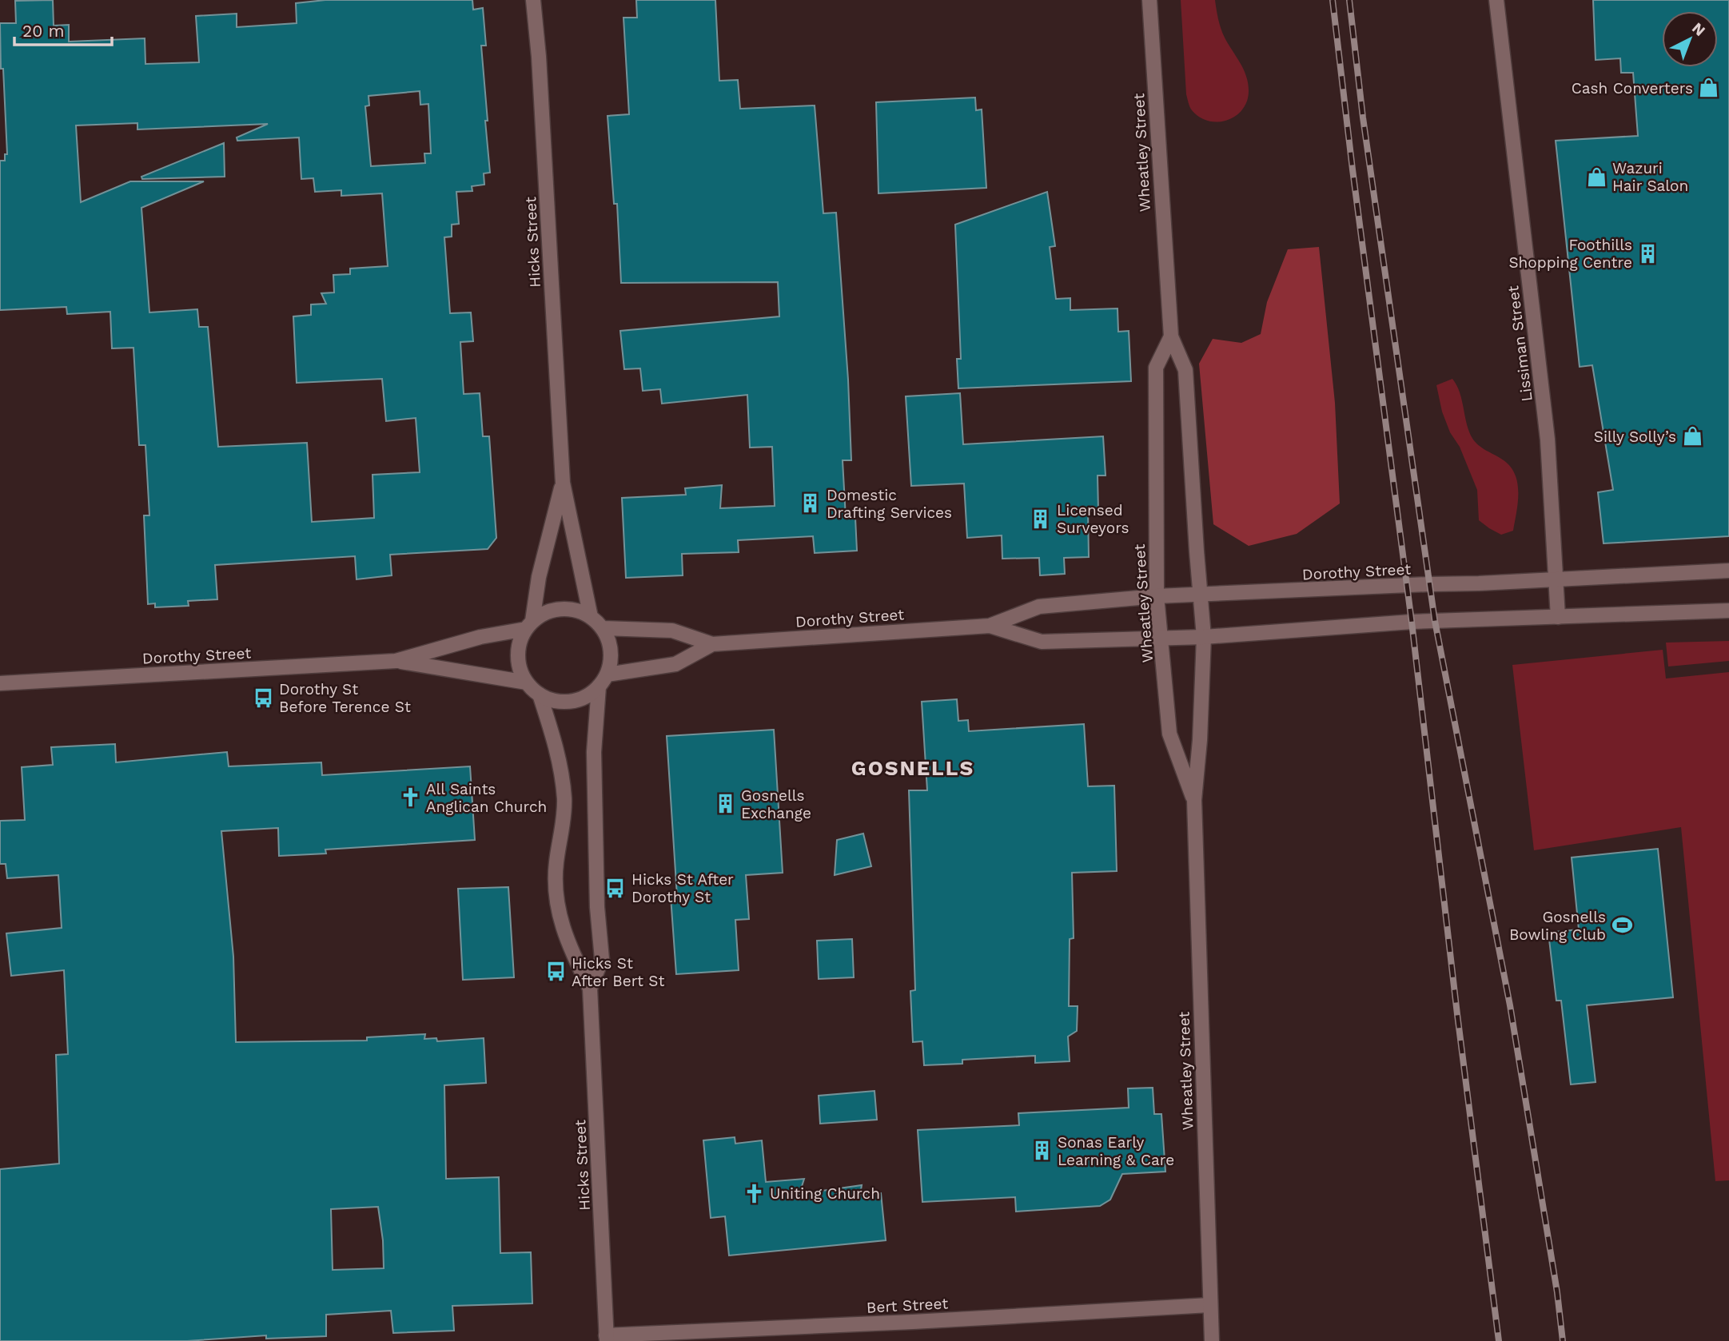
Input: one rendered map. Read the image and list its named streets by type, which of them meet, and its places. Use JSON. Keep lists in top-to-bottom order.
{
  "streets": {
    "street": [
      "Wheatley Street",
      "Hicks Street",
      "Lissiman Street",
      "Dorothy Street",
      "Bert Street"
    ]
  },
  "crossings": [
    ["Wheatley Street", "Dorothy Street"],
    ["Wheatley Street", "Bert Street"],
    ["Hicks Street", "Dorothy Street"],
    ["Hicks Street", "Bert Street"],
    ["Lissiman Street", "Dorothy Street"]
  ],
  "districts": ["GOSNELLS"],
  "places": {
    "shop": ["Cash Converters", "Wazuri Hair Salon", "Silly Solly’s"],
    "building": [
      "Foothills Shopping Centre",
      "Domestic Drafting Services",
      "Licensed Surveyors",
      "Gosnells Exchange",
      "Sonas Early Learning & Care"
    ],
    "bus stop": ["Dorothy St Before Terence St", "Hicks St After Dorothy St", "Hicks St After Bert St"],
    "church": ["All Saints Anglican Church", "Uniting Church"],
    "sports": ["Gosnells Bowling Club"]
  },
  "scale_bar": "20 m",
  "north": "top right"
}
